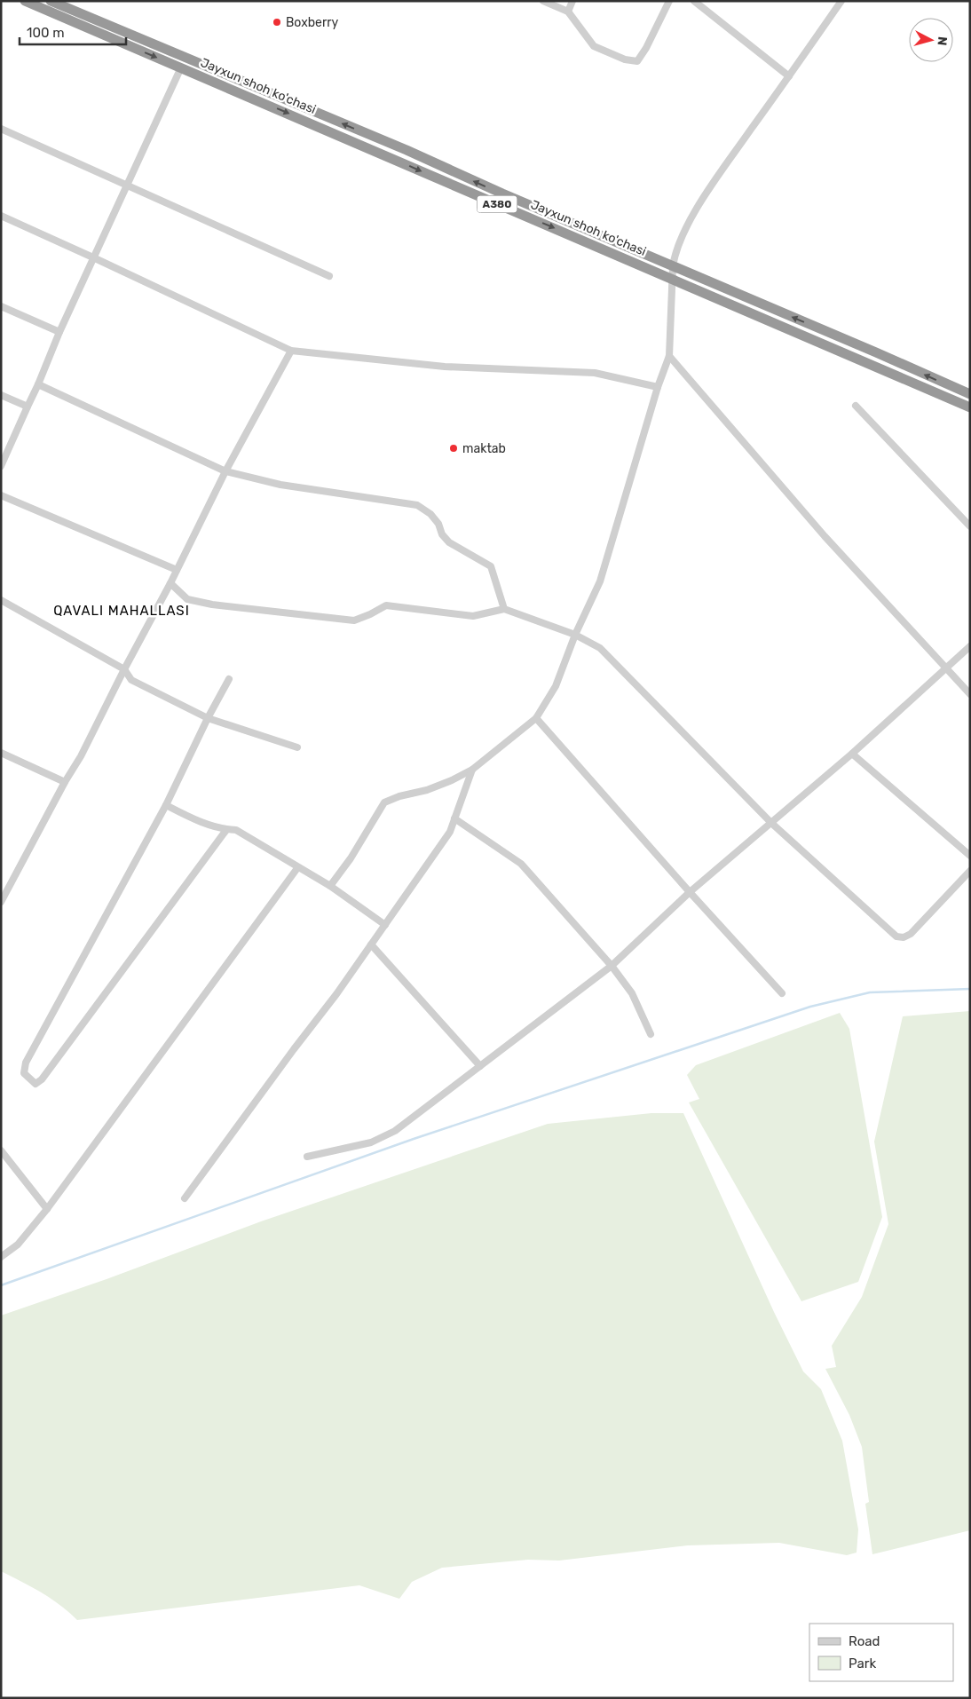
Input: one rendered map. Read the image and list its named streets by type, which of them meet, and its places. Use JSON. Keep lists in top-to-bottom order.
{
  "streets": {
    "highway": ["Jayxun shoh ko'chasi", "A380"]
  },
  "districts": ["QAVALI MAHALLASI"],
  "places": ["Boxberry", "maktab"],
  "legend": ["Road", "Park"],
  "scale_bar": "100 m",
  "north": "right"
}
